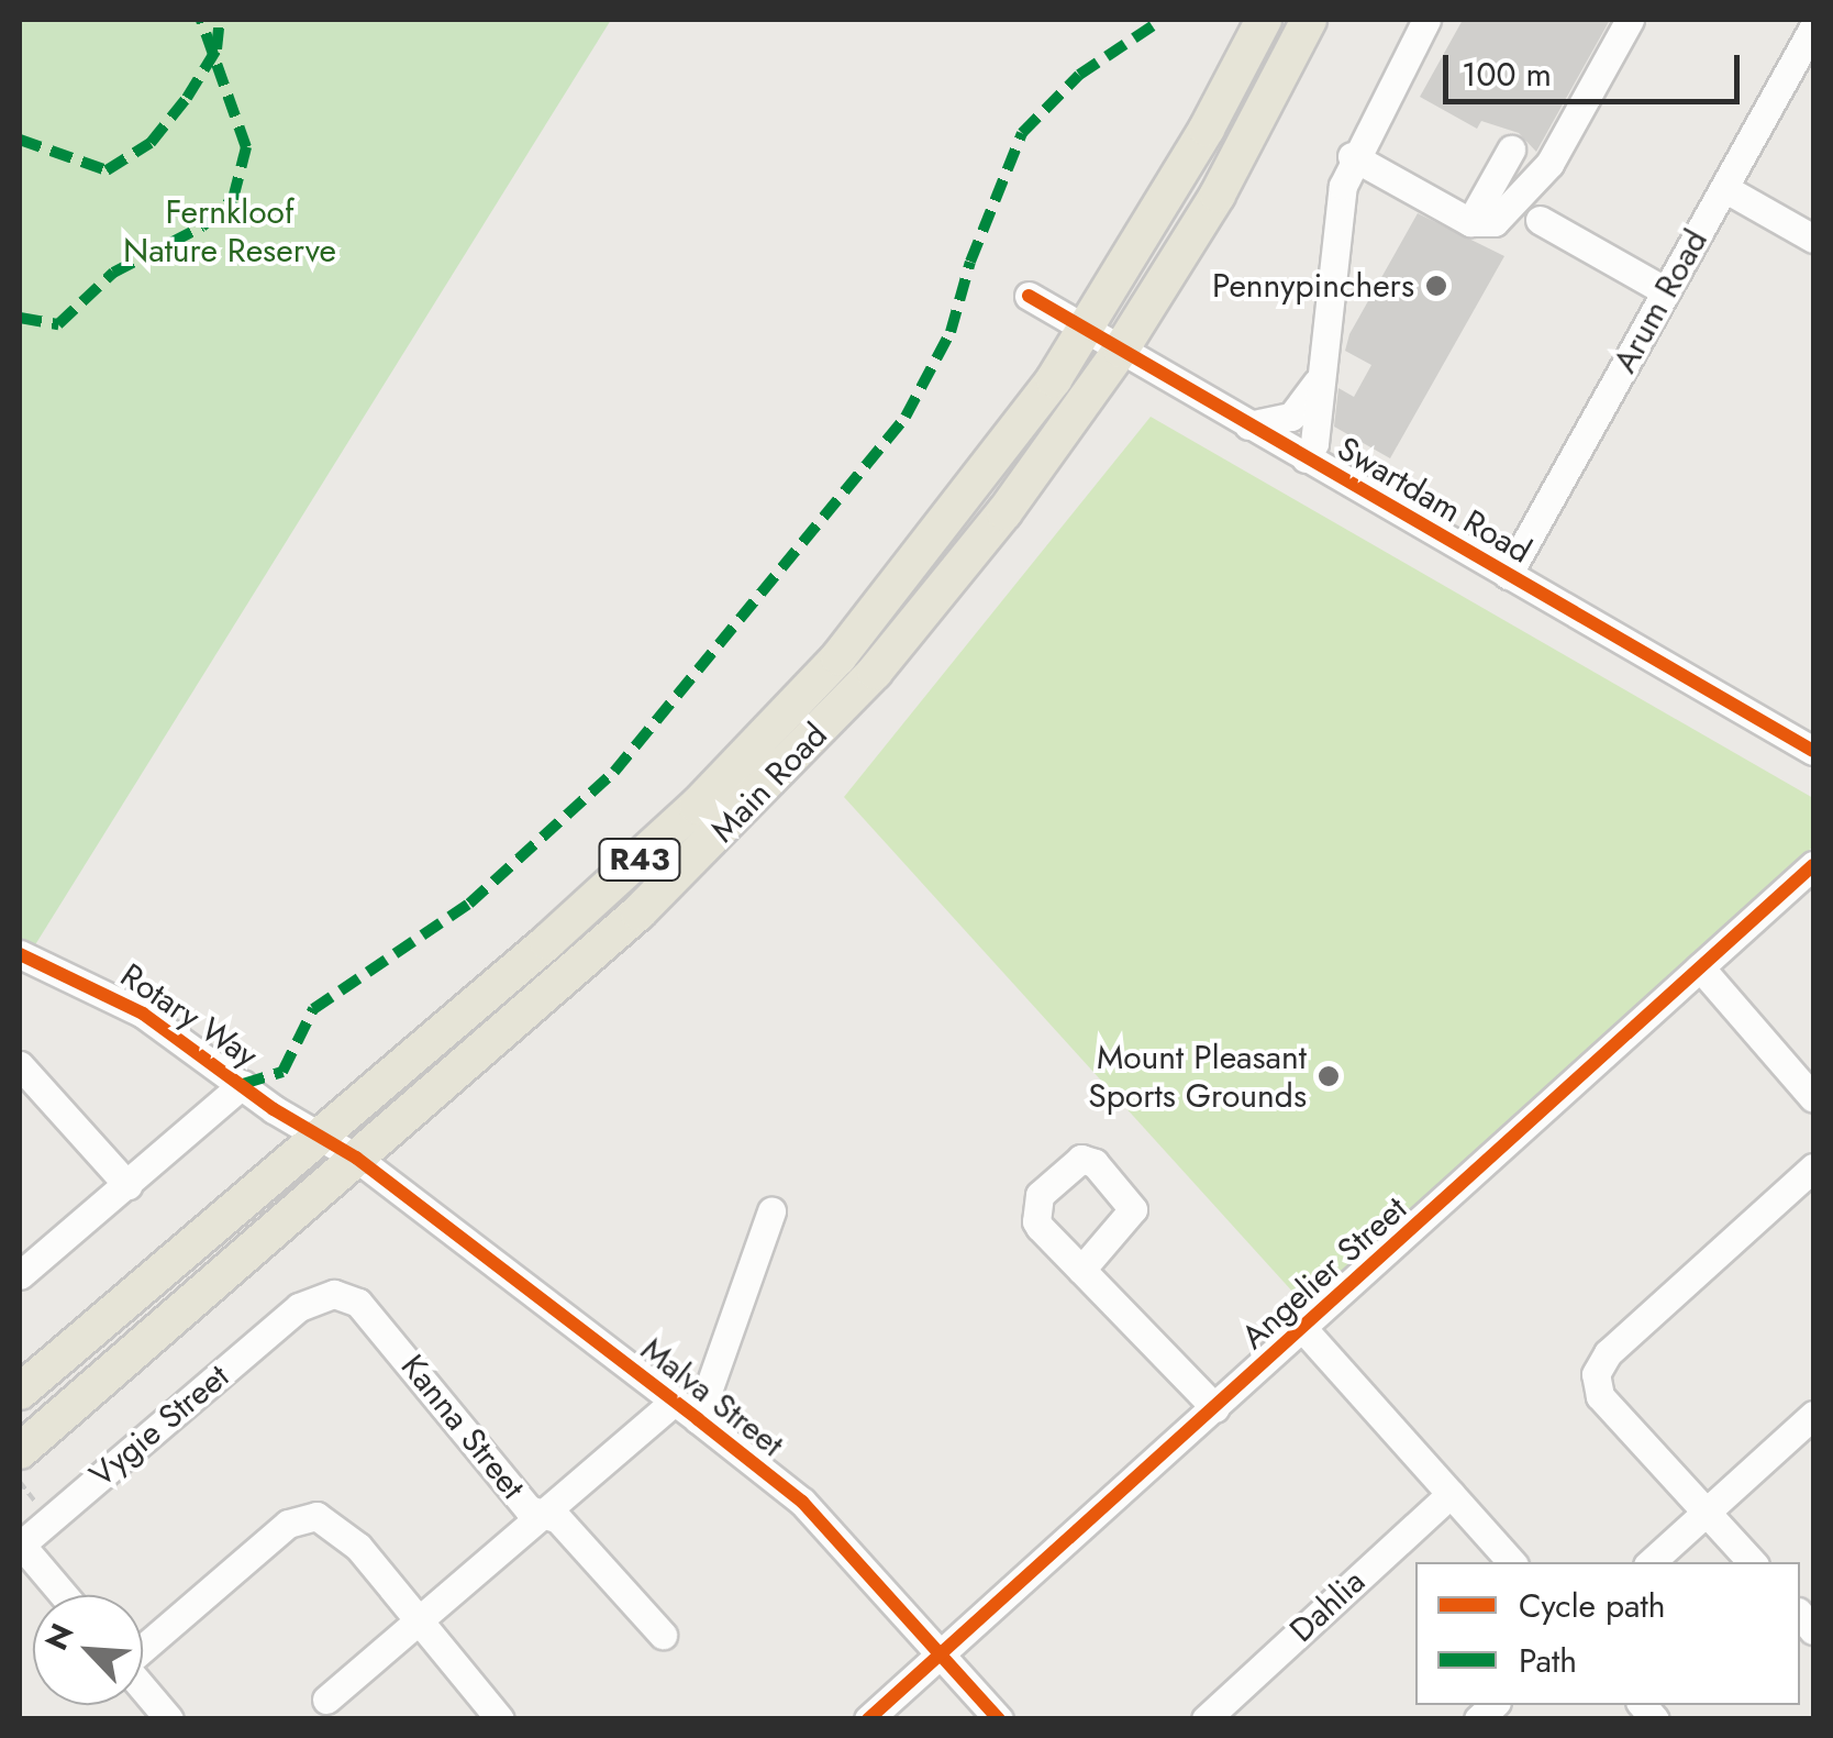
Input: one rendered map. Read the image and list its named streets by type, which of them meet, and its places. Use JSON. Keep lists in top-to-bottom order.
{
  "streets": {
    "main road": ["Main Road", "R43"],
    "street": [
      "Arum Road",
      "Swartdam Road",
      "Rotary Way",
      "Angelier Street",
      "Malva Street",
      "Vygie Street",
      "Kanna Street",
      "Dahlia"
    ]
  },
  "crossings": [
    ["Arum Road", "Swartdam Road"],
    ["Swartdam Road", "Main Road"],
    ["Main Road", "Rotary Way"],
    ["Main Road", "Malva Street"],
    ["Rotary Way", "Malva Street"],
    ["Angelier Street", "Malva Street"],
    ["Vygie Street", "Kanna Street"]
  ],
  "parks": ["Fernkloof Nature Reserve"],
  "places": ["Pennypinchers", "Mount Pleasant Sports Grounds"],
  "legend": ["Cycle path", "Path"],
  "scale_bar": "100 m",
  "north": "top left"
}
